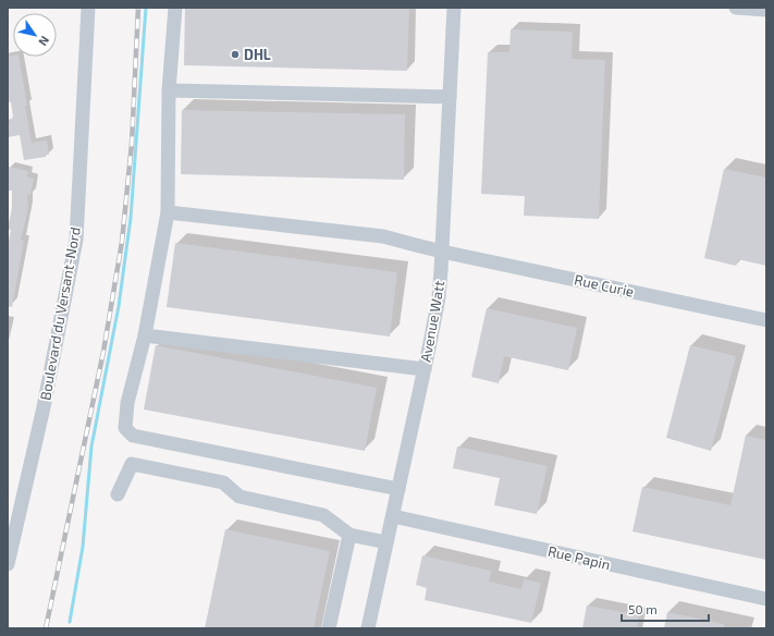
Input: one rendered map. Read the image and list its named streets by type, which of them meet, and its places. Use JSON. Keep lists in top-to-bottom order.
{
  "streets": {
    "street": [
      "Rue Curie",
      "Boulevard du Versant-Nord",
      "Avenue Watt",
      "Rue Papin"
    ]
  },
  "crossings": [
    ["Rue Curie", "Avenue Watt"],
    ["Avenue Watt", "Rue Papin"]
  ],
  "places": ["DHL"],
  "scale_bar": "50 m",
  "north": "bottom right"
}
